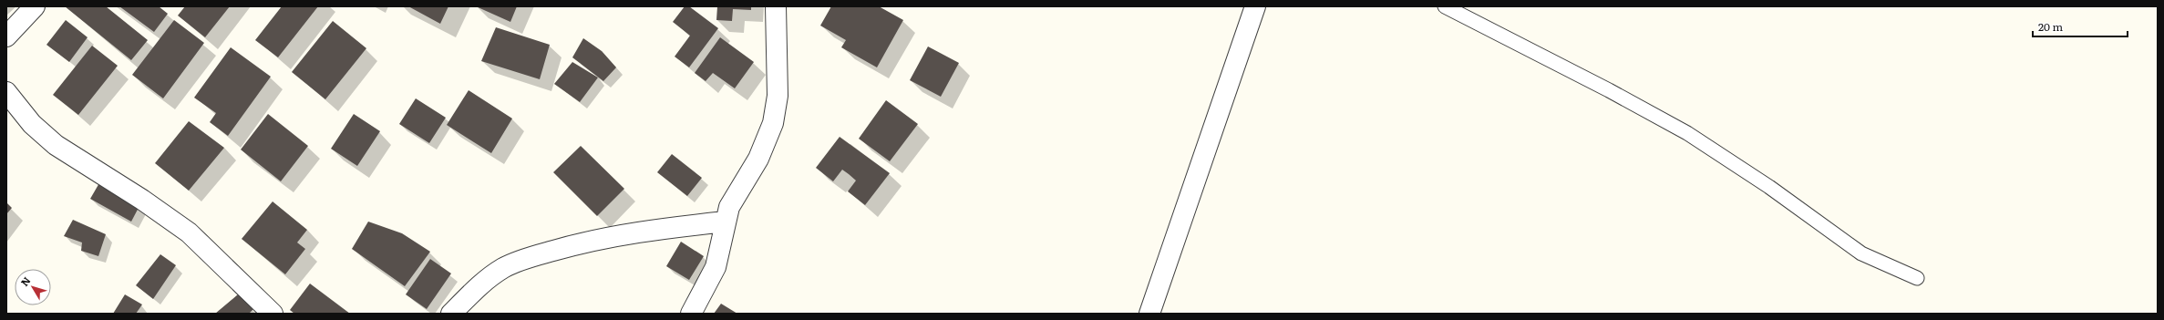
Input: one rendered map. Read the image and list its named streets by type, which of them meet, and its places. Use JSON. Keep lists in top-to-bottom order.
{
  "scale_bar": "20 m",
  "north": "top left"
}
